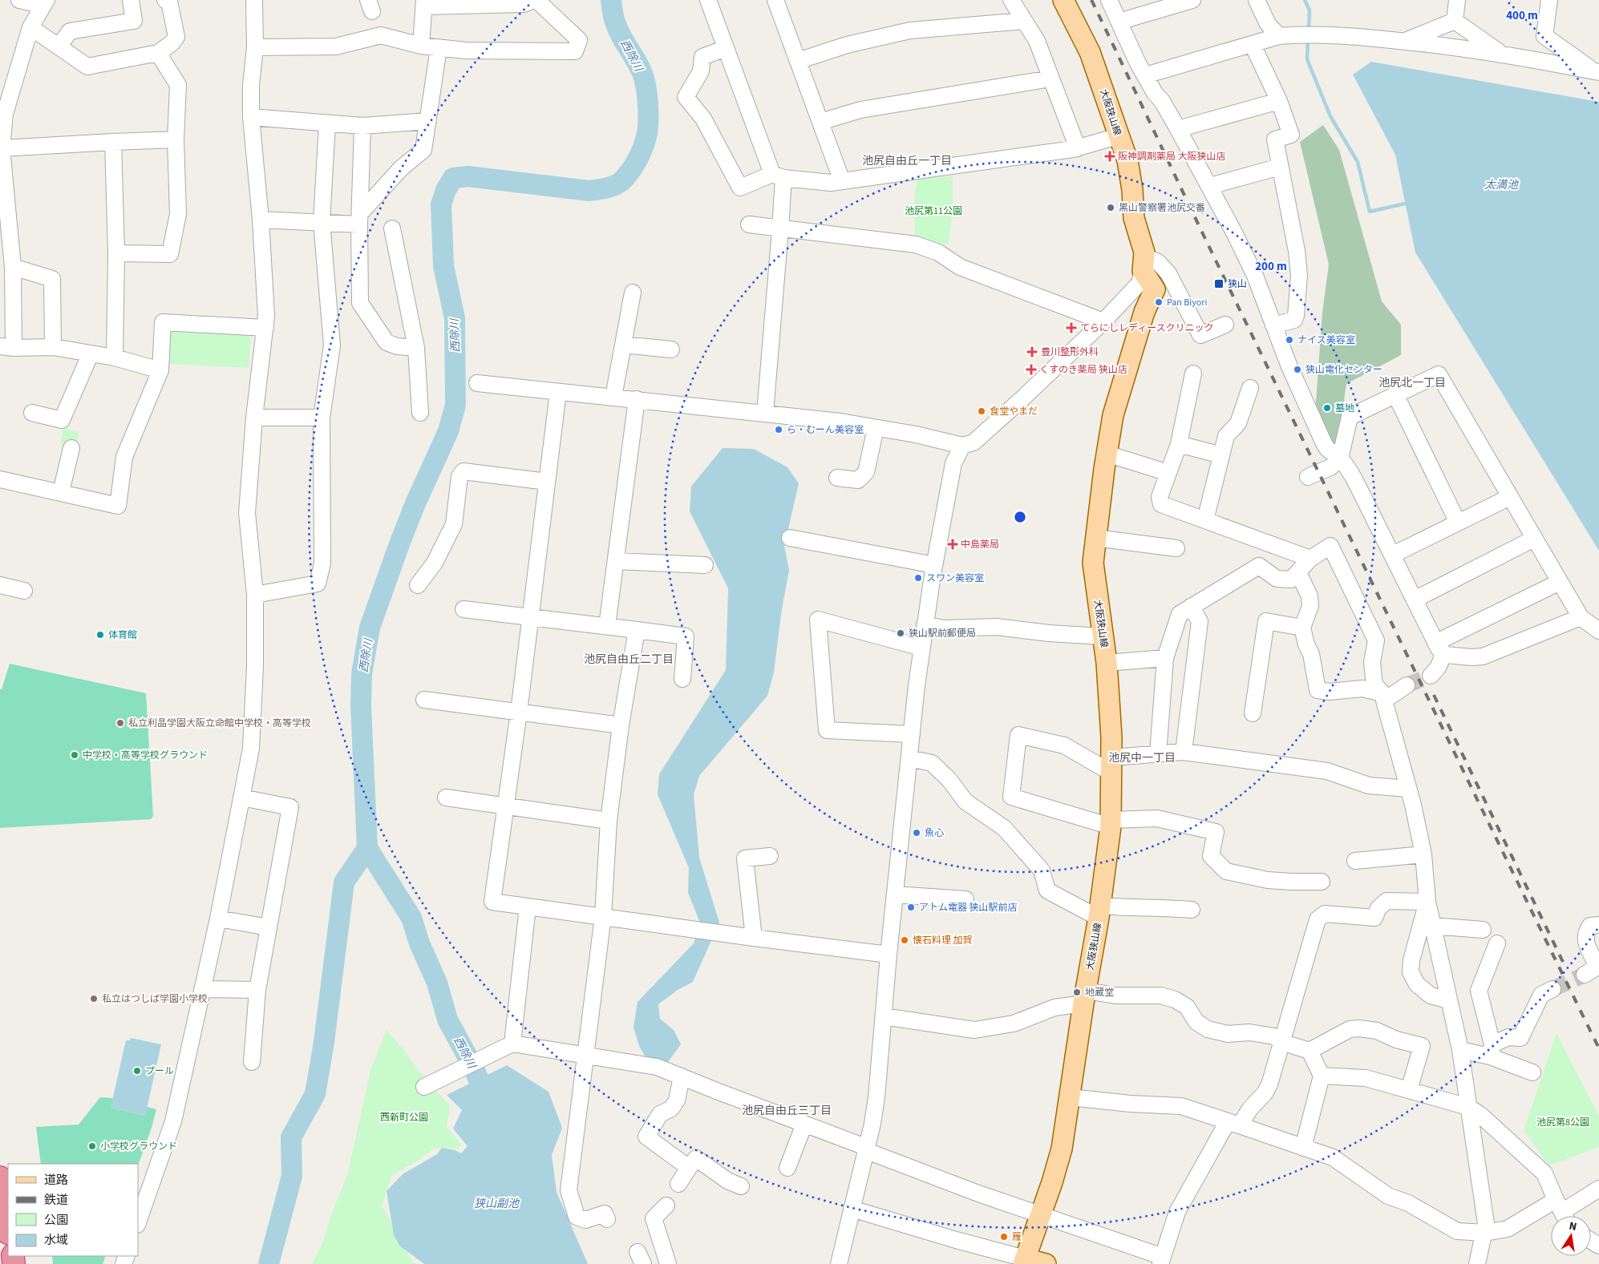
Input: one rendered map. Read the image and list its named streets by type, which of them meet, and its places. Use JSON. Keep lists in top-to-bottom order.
{
  "streets": {
    "main road": ["大阪狭山線"]
  },
  "districts": [
    "池尻自由丘一丁目",
    "池尻北一丁目",
    "池尻自由丘二丁目",
    "池尻中一丁目",
    "池尻自由丘三丁目"
  ],
  "water": ["西除川", "太満池", "狭山副池"],
  "parks": ["池尻第11公園", "西新町公園", "池尻第8公園"],
  "places": {
    "health": [
      "阪神調剤薬局 大阪狭山店",
      "てらにしレディースクリニック",
      "豊川整形外科",
      "くすのき薬局 狭山店",
      "中島薬局"
    ],
    "other": [
      "黒山警察署池尻交番",
      "Pan Biyori",
      "ナイス美容室",
      "狭山電化センター",
      "墓地",
      "食堂やまだ",
      "ら・むーん美容室",
      "スワン美容室",
      "狭山駅前郵便局",
      "体育館",
      "私立利晶学園大阪立命館中学校・高等学校",
      "中学校・高等学校グラウンド",
      "魚心",
      "アトム電器 狭山駅前店",
      "懐石料理 加賀",
      "地蔵堂",
      "私立はつしば学園小学校",
      "プール",
      "小学校グラウンド",
      "雁"
    ],
    "transit": ["狭山"]
  },
  "legend": [
    "道路",
    "鉄道",
    "公園",
    "水域"
  ],
  "north": "top",
  "rings": ["400 m", "200 m"]
}
